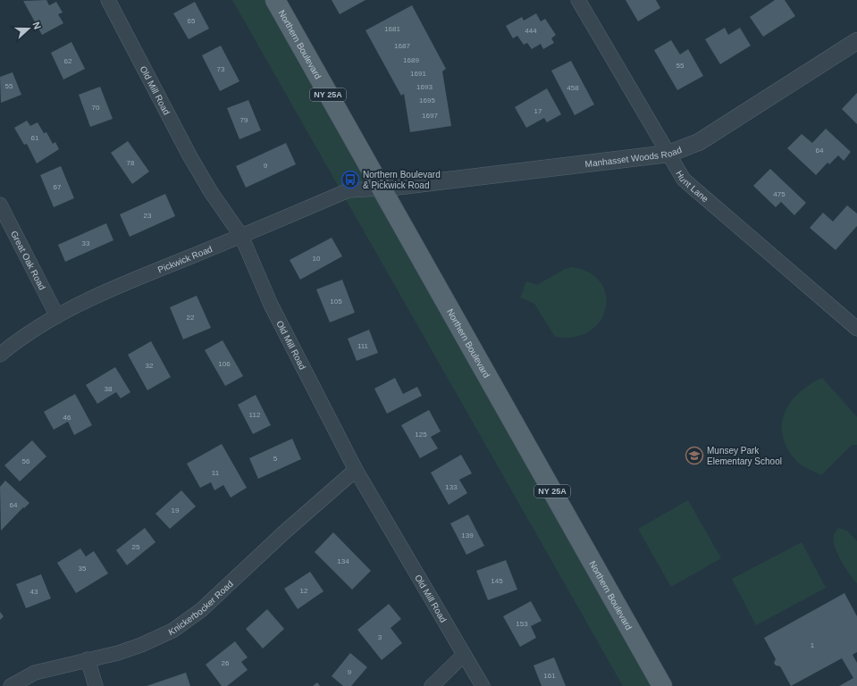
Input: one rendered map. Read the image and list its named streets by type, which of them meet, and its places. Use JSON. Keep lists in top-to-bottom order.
{
  "streets": {
    "main road": ["Northern Boulevard", "NY 25A"],
    "street": [
      "Old Mill Road",
      "Manhasset Woods Road",
      "Hunt Lane",
      "Pickwick Road",
      "Great Oak Road",
      "Knickerbocker Road"
    ]
  },
  "crossings": [
    ["Northern Boulevard", "Manhasset Woods Road"],
    ["Northern Boulevard", "Pickwick Road"],
    ["Old Mill Road", "Pickwick Road"],
    ["Old Mill Road", "Knickerbocker Road"],
    ["Manhasset Woods Road", "Hunt Lane"],
    ["Manhasset Woods Road", "Pickwick Road"],
    ["Pickwick Road", "Great Oak Road"]
  ],
  "places": {
    "bus stop": ["Northern Boulevard & Pickwick Road"],
    "school or university": ["Munsey Park Elementary School"]
  },
  "house_numbers": [
    "65",
    "1681",
    "444",
    "1687",
    "1689",
    "62",
    "55",
    "73",
    "1691",
    "55",
    "1693",
    "458",
    "1695",
    "70",
    "17",
    "1697",
    "79",
    "61",
    "64",
    "78",
    "9",
    "67",
    "475",
    "23",
    "33",
    "10",
    "105",
    "22",
    "111",
    "106",
    "32",
    "38",
    "112",
    "46",
    "125",
    "5",
    "56",
    "11",
    "133",
    "64",
    "19",
    "139",
    "25",
    "134",
    "35",
    "145",
    "12",
    "43",
    "153",
    "3",
    "1",
    "26",
    "9",
    "161"
  ],
  "north": "right"
}
